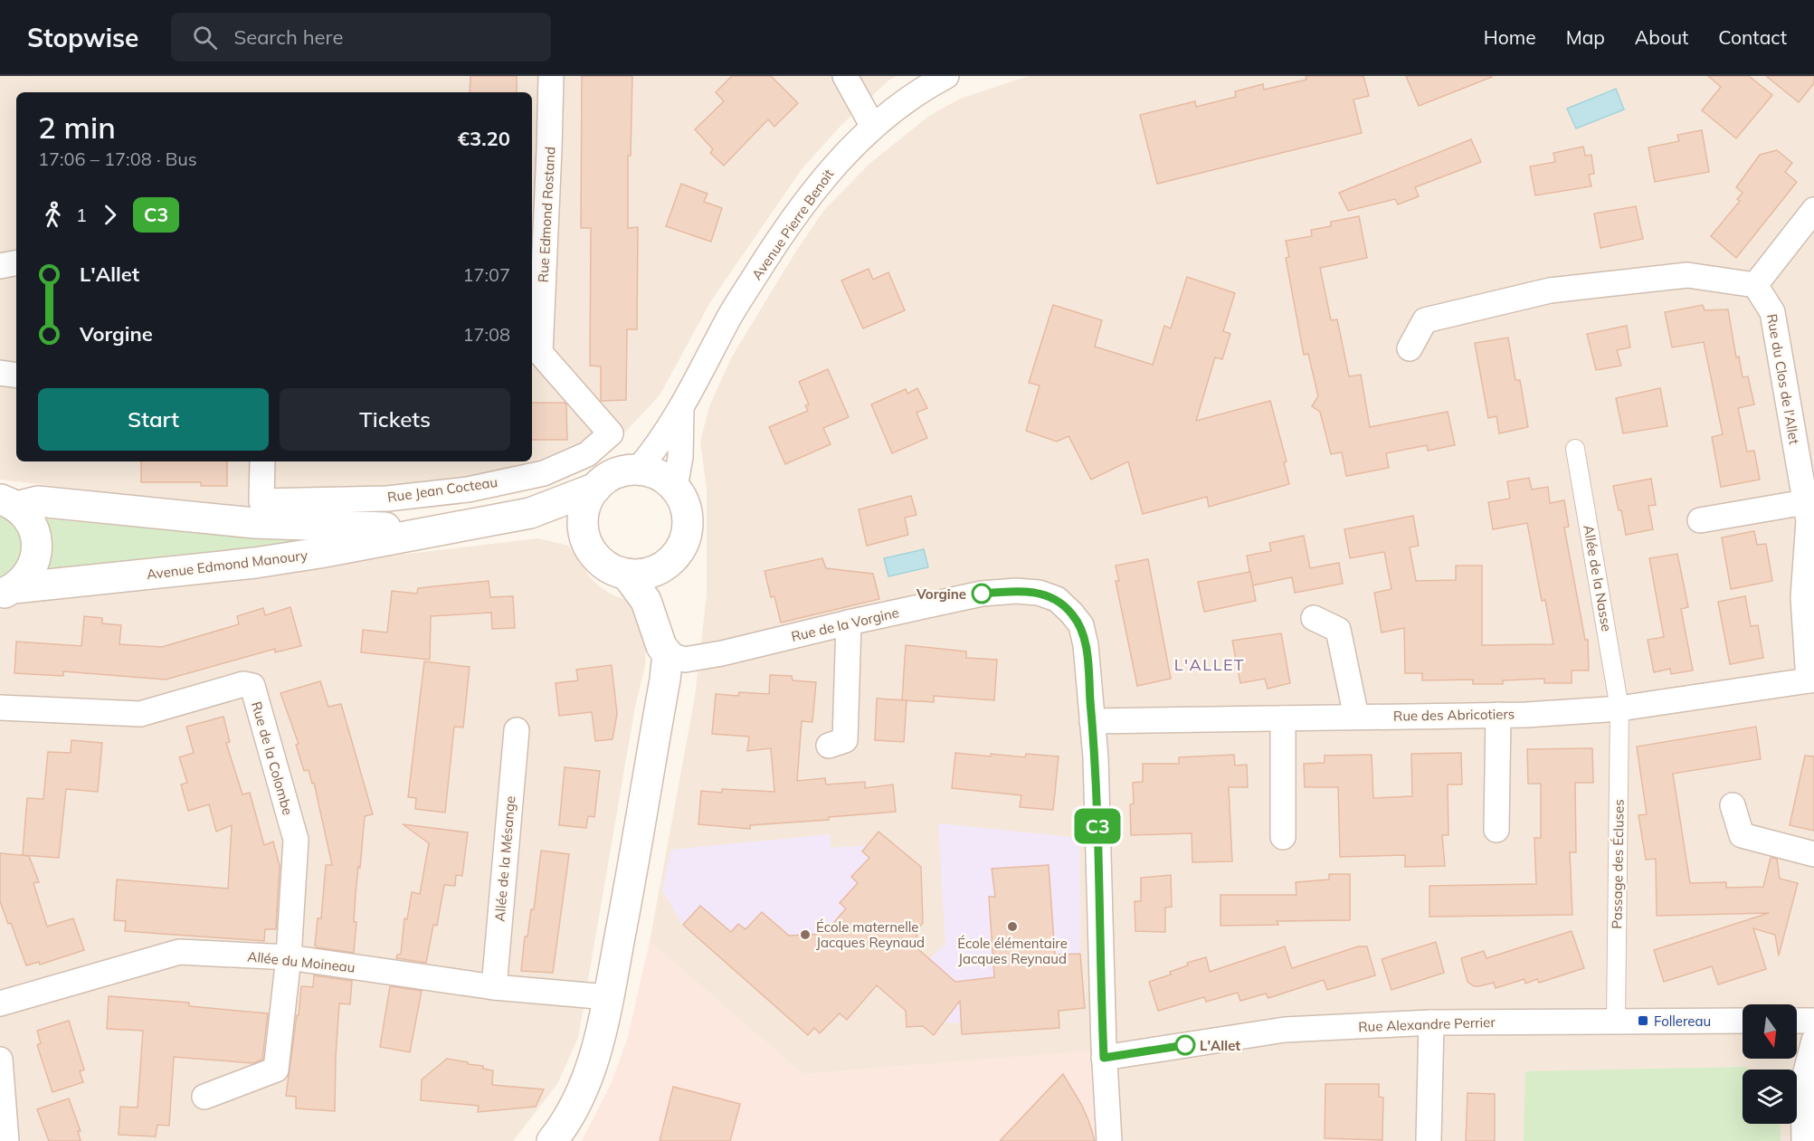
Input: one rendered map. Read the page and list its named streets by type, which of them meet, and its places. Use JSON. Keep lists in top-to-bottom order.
{
  "streets": {
    "street": [
      "Rue Edmond Rostand",
      "Avenue Pierre Benoit",
      "Rue du Clos de l'Allet",
      "Rue Jean Cocteau",
      "Avenue Edmond Manoury",
      "Allée de la Nasse",
      "Rue de la Vorgine",
      "Rue des Abricotiers",
      "Rue de la Colombe",
      "Allée de la Mésange",
      "Passage des Écluses",
      "Allée du Moineau",
      "Rue Alexandre Perrier"
    ]
  },
  "crossings": [
    ["Rue Edmond Rostand", "Rue Jean Cocteau"],
    ["Avenue Pierre Benoit", "Avenue Edmond Manoury"],
    ["Rue du Clos de l'Allet", "Rue des Abricotiers"],
    ["Allée de la Nasse", "Rue des Abricotiers"],
    ["Allée de la Nasse", "Passage des Écluses"],
    ["Rue de la Vorgine", "Rue des Abricotiers"],
    ["Rue de la Vorgine", "Rue Alexandre Perrier"],
    ["Rue des Abricotiers", "Passage des Écluses"],
    ["Rue de la Colombe", "Allée du Moineau"],
    ["Allée de la Mésange", "Allée du Moineau"],
    ["Passage des Écluses", "Rue Alexandre Perrier"]
  ],
  "districts": ["L'ALLET"],
  "places": {
    "other": [
      "Vorgine",
      "École élémentaire Jacques Reynaud",
      "École maternelle Jacques Reynaud",
      "L'Allet"
    ],
    "transit": ["Follereau"]
  },
  "lines": ["bus line C3"],
  "north": "bottom",
  "page": {
    "header": "Stopwise",
    "search": "Search here",
    "nav": [
      "Home",
      "Map",
      "About",
      "Contact"
    ],
    "on_map": "C3",
    "heading": ["2 min", "17:06 – 17:08 · Bus", "€3.20"],
    "legs": ["1", "C3"],
    "list": [
      {
        "name": "L'Allet",
        "value": "17:07"
      },
      {
        "name": "Vorgine",
        "value": "17:08"
      }
    ],
    "buttons": ["Start", "Tickets"]
  }
}
